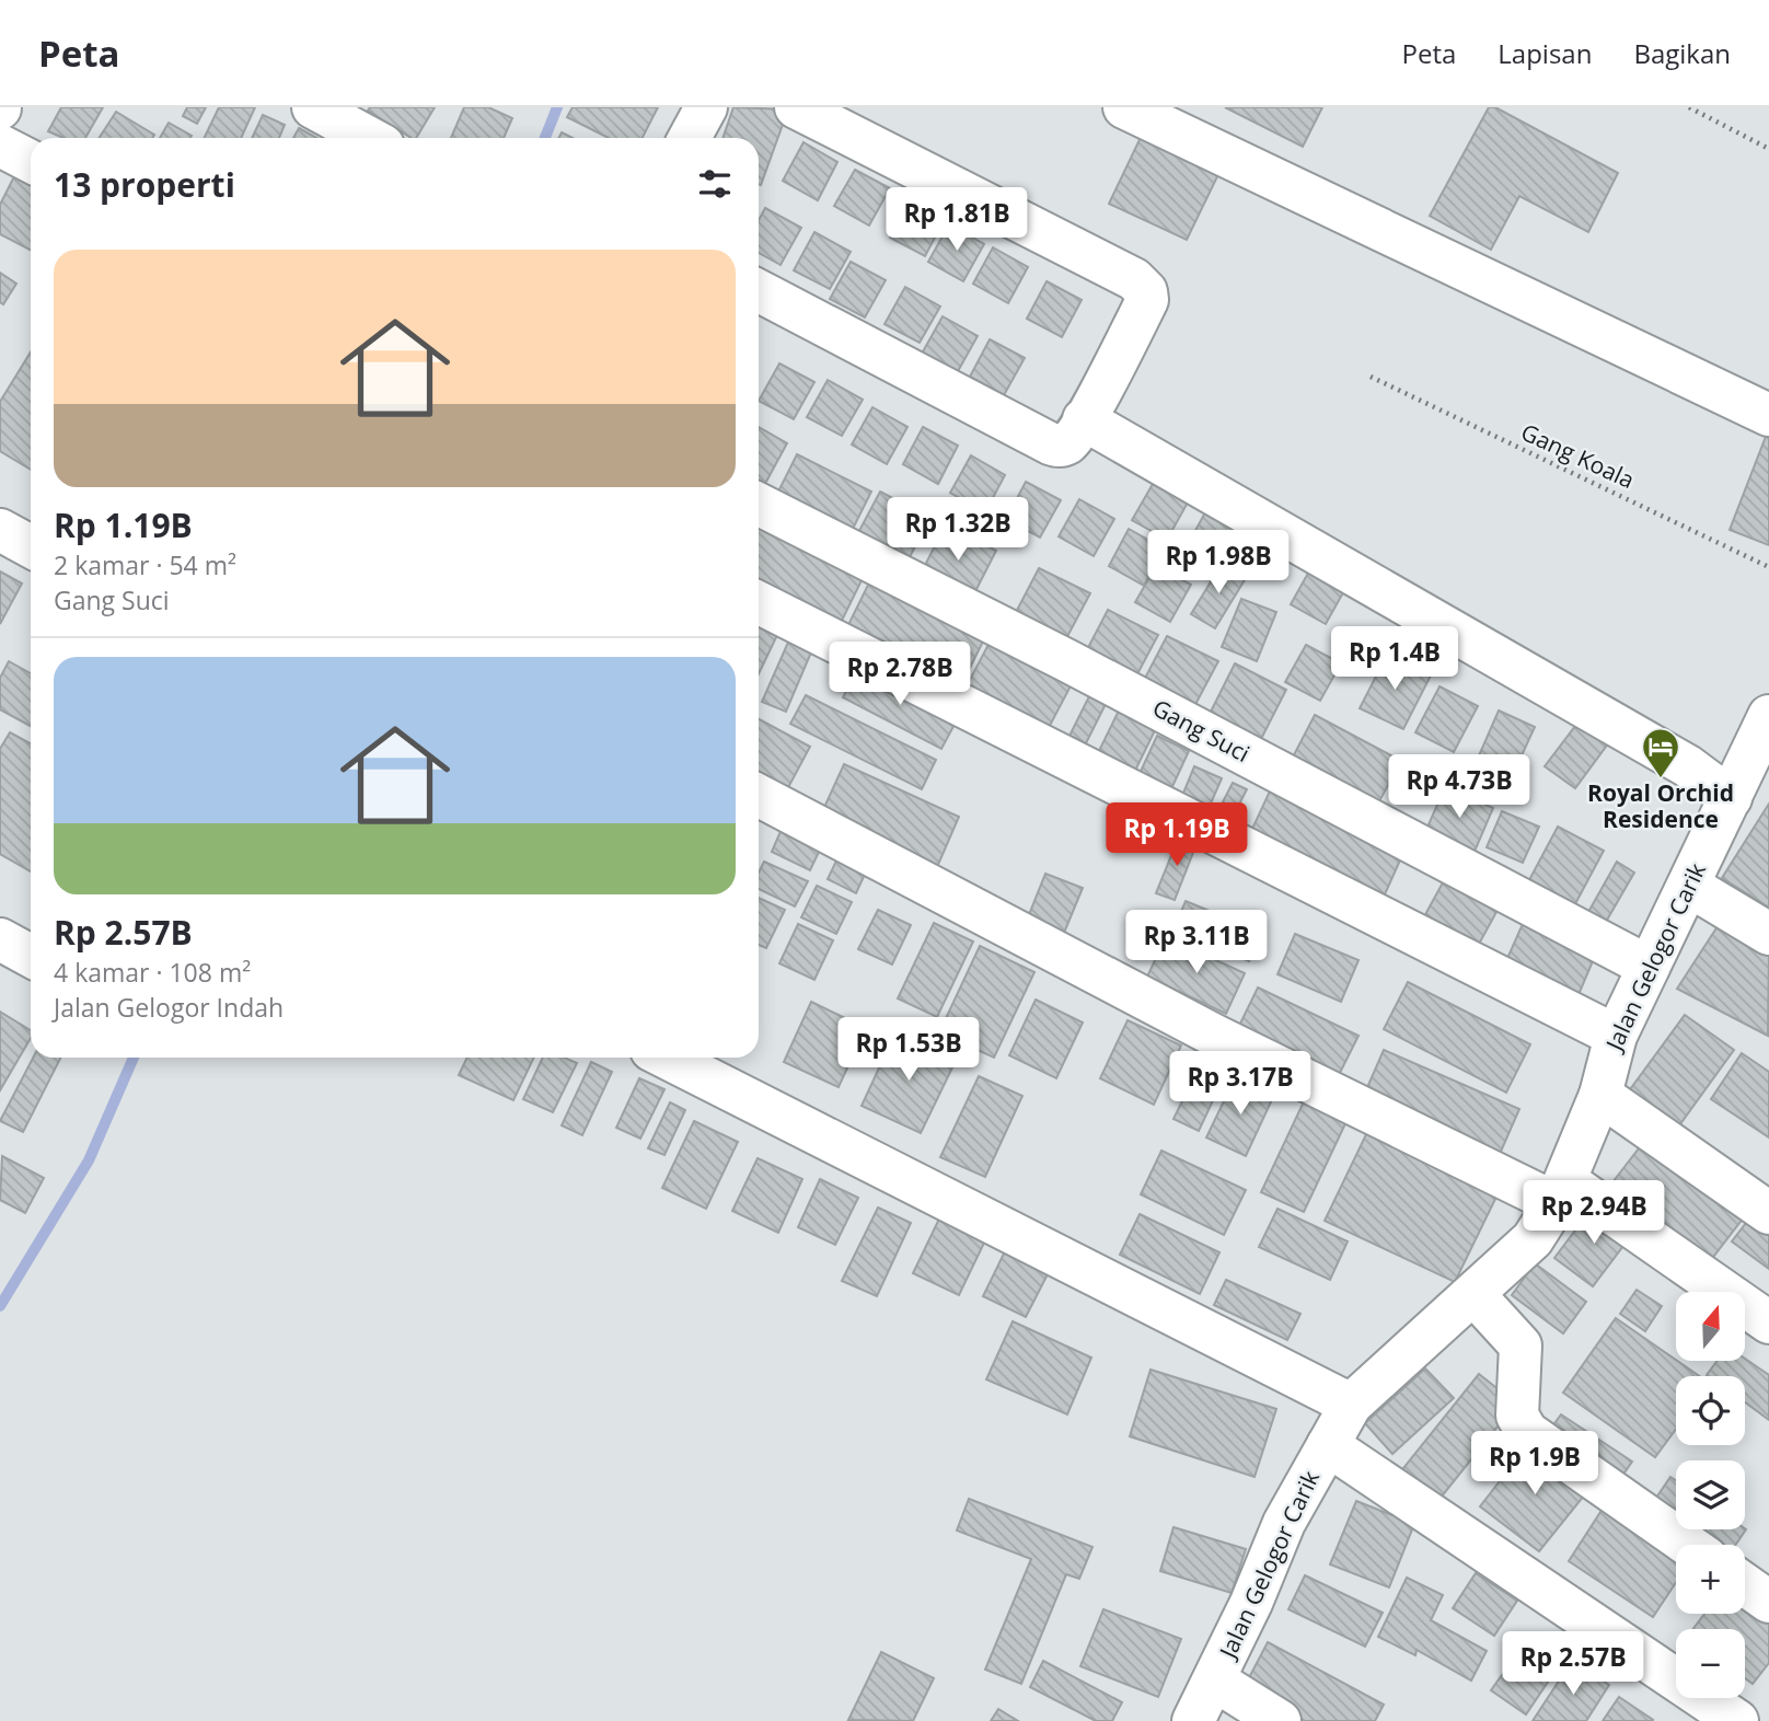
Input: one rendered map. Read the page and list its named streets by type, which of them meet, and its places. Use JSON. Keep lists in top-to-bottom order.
{
  "streets": {
    "street": ["Gang Suci", "Jalan Gelogor Carik"],
    "path": ["Gang Koala"]
  },
  "crossings": [
    ["Gang Suci", "Jalan Gelogor Carik"]
  ],
  "places": {
    "hotel": ["Royal Orchid Residence"]
  },
  "north": "top",
  "page": {
    "header": "Peta",
    "nav": ["Peta", "Lapisan", "Bagikan"],
    "heading": "13 properti",
    "price": [
      "Rp 1.81B",
      "Rp 1.32B",
      "Rp 1.98B",
      "Rp 1.4B",
      "Rp 2.78B",
      "Rp 4.73B",
      "Rp 1.19B",
      "Rp 3.11B",
      "Rp 1.53B",
      "Rp 3.17B",
      "Rp 2.94B",
      "Rp 1.9B",
      "Rp 2.57B"
    ],
    "list": [
      {
        "name": "Rp 1.19B",
        "note": "2 kamar · 54 m² · Gang Suci"
      },
      {
        "name": "Rp 2.57B",
        "note": "4 kamar · 108 m² · Jalan Gelogor Indah"
      }
    ],
    "map_buttons": ["+", "−"]
  }
}
